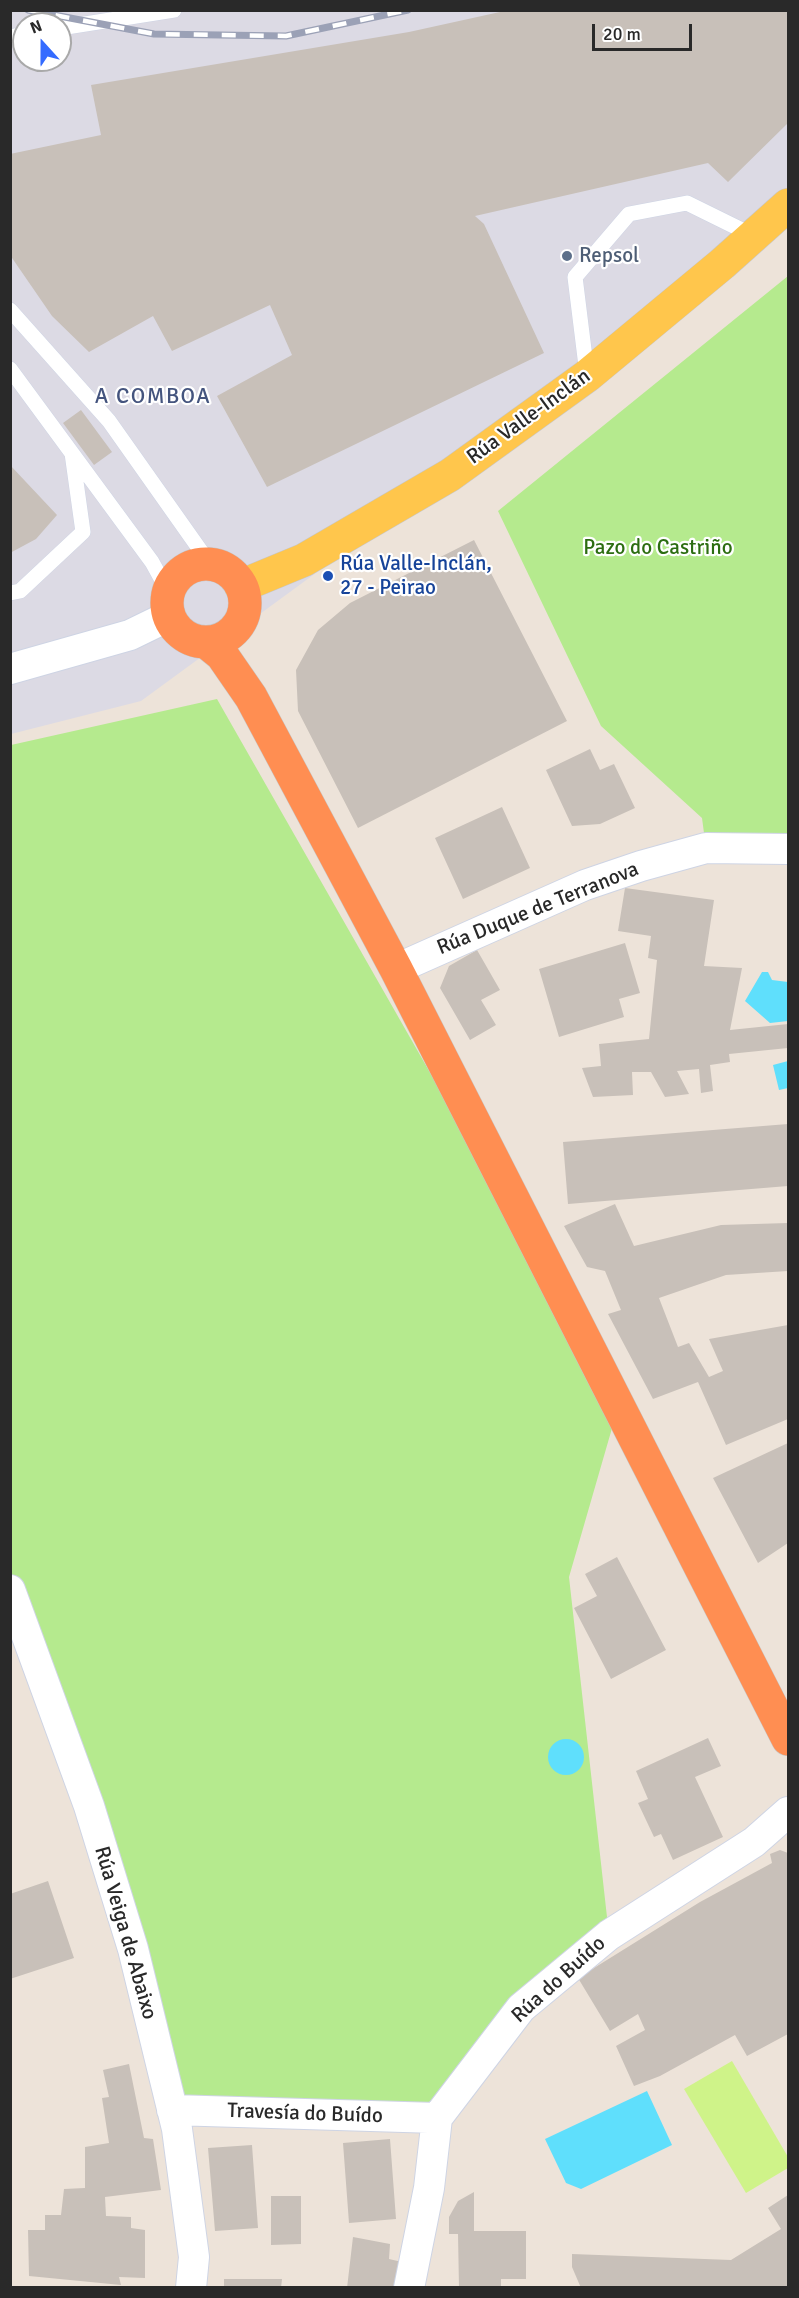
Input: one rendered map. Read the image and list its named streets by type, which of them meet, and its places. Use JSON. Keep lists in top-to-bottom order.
{
  "streets": {
    "main road": ["Rúa Valle-Inclán"],
    "street": [
      "Rúa Duque de Terranova",
      "Rúa Veiga de Abaixo",
      "Rúa do Buído",
      "Travesía do Buído"
    ]
  },
  "crossings": [
    ["Rúa Veiga de Abaixo", "Travesía do Buído"],
    ["Rúa do Buído", "Travesía do Buído"]
  ],
  "districts": ["A COMBOA"],
  "parks": ["Pazo do Castriño"],
  "places": ["Repsol", "Rúa Valle-Inclán, 27 - Peirao"],
  "scale_bar": "20 m",
  "north": "top"
}
